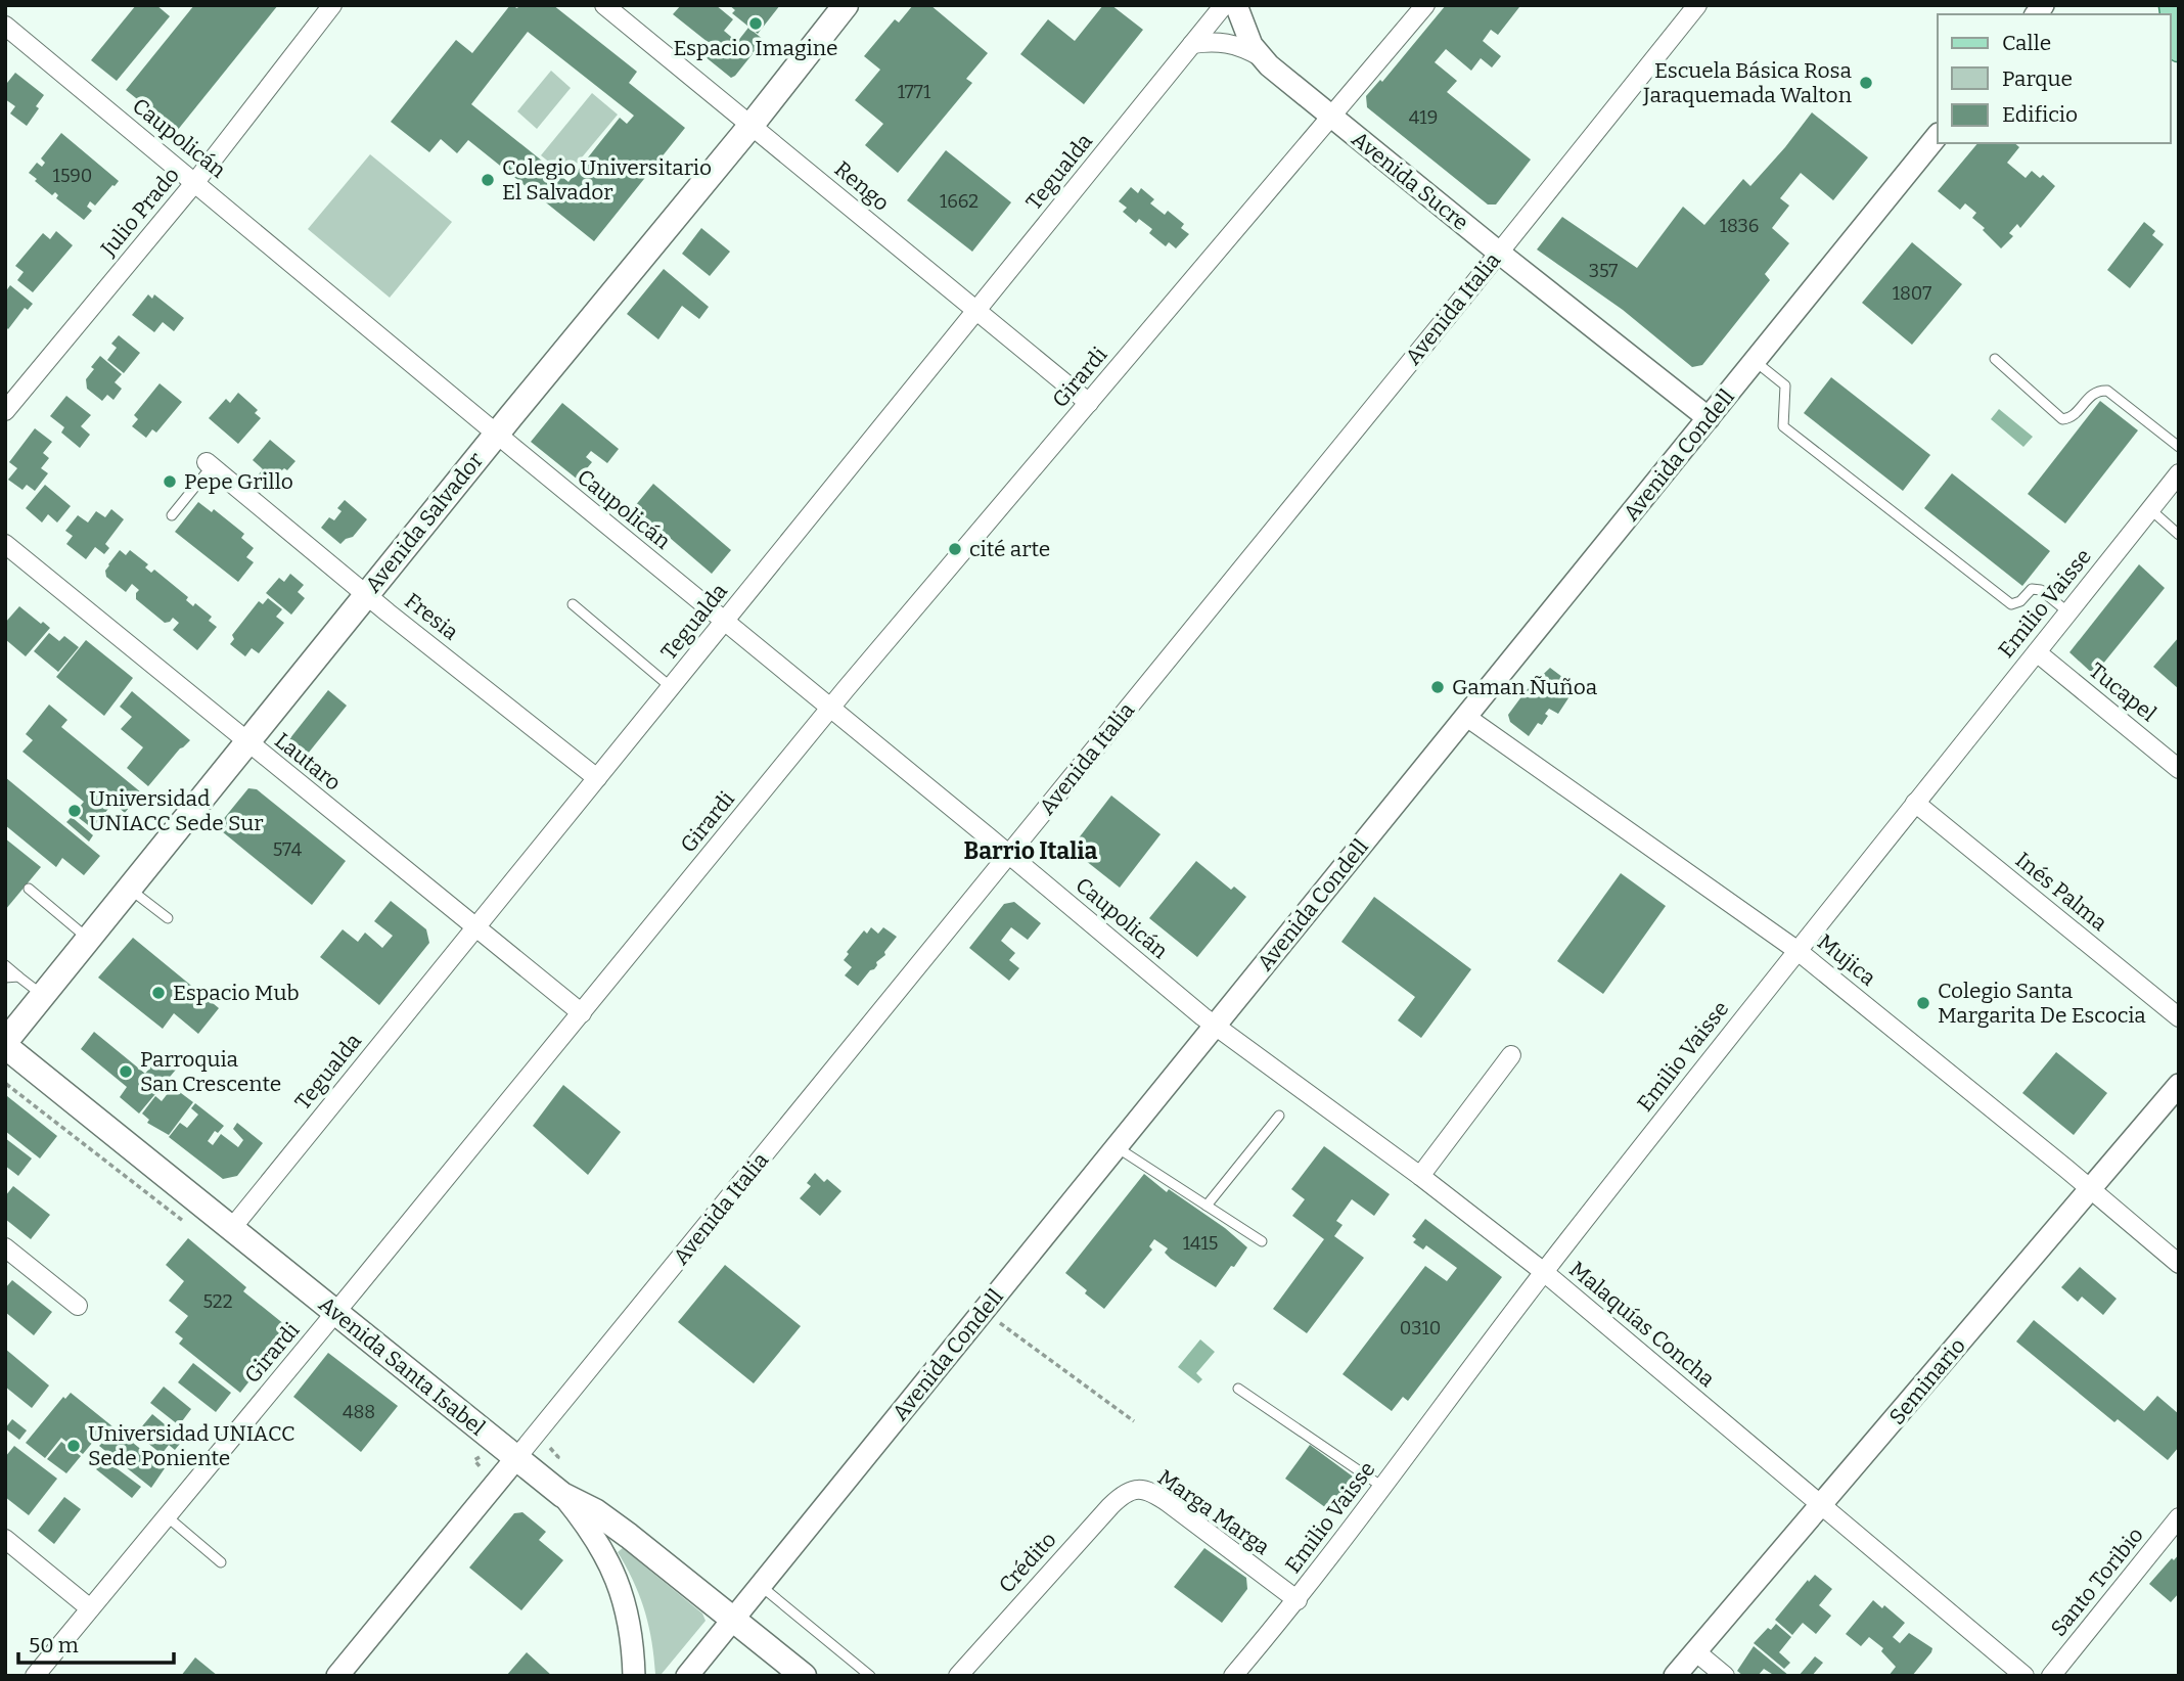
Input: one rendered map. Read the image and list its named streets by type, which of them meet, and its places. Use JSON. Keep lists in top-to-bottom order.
{
  "streets": {
    "main road": ["Avenida Salvador", "Avenida Santa Isabel"],
    "street": [
      "Caupolicán",
      "Tegualda",
      "Avenida Sucre",
      "Rengo",
      "Julio Prado",
      "Avenida Italia",
      "Girardi",
      "Avenida Condell",
      "Emilio Vaisse",
      "Fresia",
      "Tucapel",
      "Lautaro",
      "Inés Palma",
      "Mujica",
      "Malaquías Concha",
      "Seminario",
      "Marga Marga",
      "Crédito",
      "Santo Toribio"
    ]
  },
  "crossings": [
    ["Caupolicán", "Tegualda"],
    ["Caupolicán", "Julio Prado"],
    ["Caupolicán", "Avenida Italia"],
    ["Caupolicán", "Girardi"],
    ["Caupolicán", "Avenida Condell"],
    ["Caupolicán", "Avenida Salvador"],
    ["Caupolicán", "Malaquías Concha"],
    ["Tegualda", "Rengo"],
    ["Tegualda", "Fresia"],
    ["Tegualda", "Lautaro"],
    ["Tegualda", "Avenida Santa Isabel"],
    ["Avenida Sucre", "Avenida Italia"],
    ["Avenida Sucre", "Girardi"],
    ["Avenida Sucre", "Avenida Condell"],
    ["Rengo", "Girardi"],
    ["Rengo", "Avenida Salvador"],
    ["Avenida Italia", "Avenida Santa Isabel"],
    ["Girardi", "Lautaro"],
    ["Girardi", "Avenida Santa Isabel"],
    ["Avenida Condell", "Mujica"],
    ["Avenida Condell", "Malaquías Concha"],
    ["Avenida Condell", "Avenida Santa Isabel"],
    ["Avenida Salvador", "Fresia"],
    ["Avenida Salvador", "Lautaro"],
    ["Avenida Salvador", "Avenida Santa Isabel"],
    ["Emilio Vaisse", "Tucapel"],
    ["Emilio Vaisse", "Inés Palma"],
    ["Emilio Vaisse", "Mujica"],
    ["Emilio Vaisse", "Malaquías Concha"],
    ["Emilio Vaisse", "Marga Marga"],
    ["Mujica", "Seminario"],
    ["Malaquías Concha", "Seminario"],
    ["Marga Marga", "Crédito"]
  ],
  "districts": ["Barrio Italia"],
  "places": [
    "Espacio Imagine",
    "Escuela Básica Rosa Jaraquemada Walton",
    "Colegio Universitario El Salvador",
    "Pepe Grillo",
    "cité arte",
    "Gaman Ñuñoa",
    "Universidad UNIACC Sede Sur",
    "Espacio Mub",
    "Colegio Santa Margarita De Escocia",
    "Parroquia San Crescente",
    "Universidad UNIACC Sede Poniente"
  ],
  "house_numbers": [
    "1771",
    "419",
    "1590",
    "1662",
    "1836",
    "357",
    "1807",
    "574",
    "1415",
    "522",
    "0310",
    "488"
  ],
  "legend": ["Calle", "Parque", "Edificio"],
  "scale_bar": "50 m"
}
